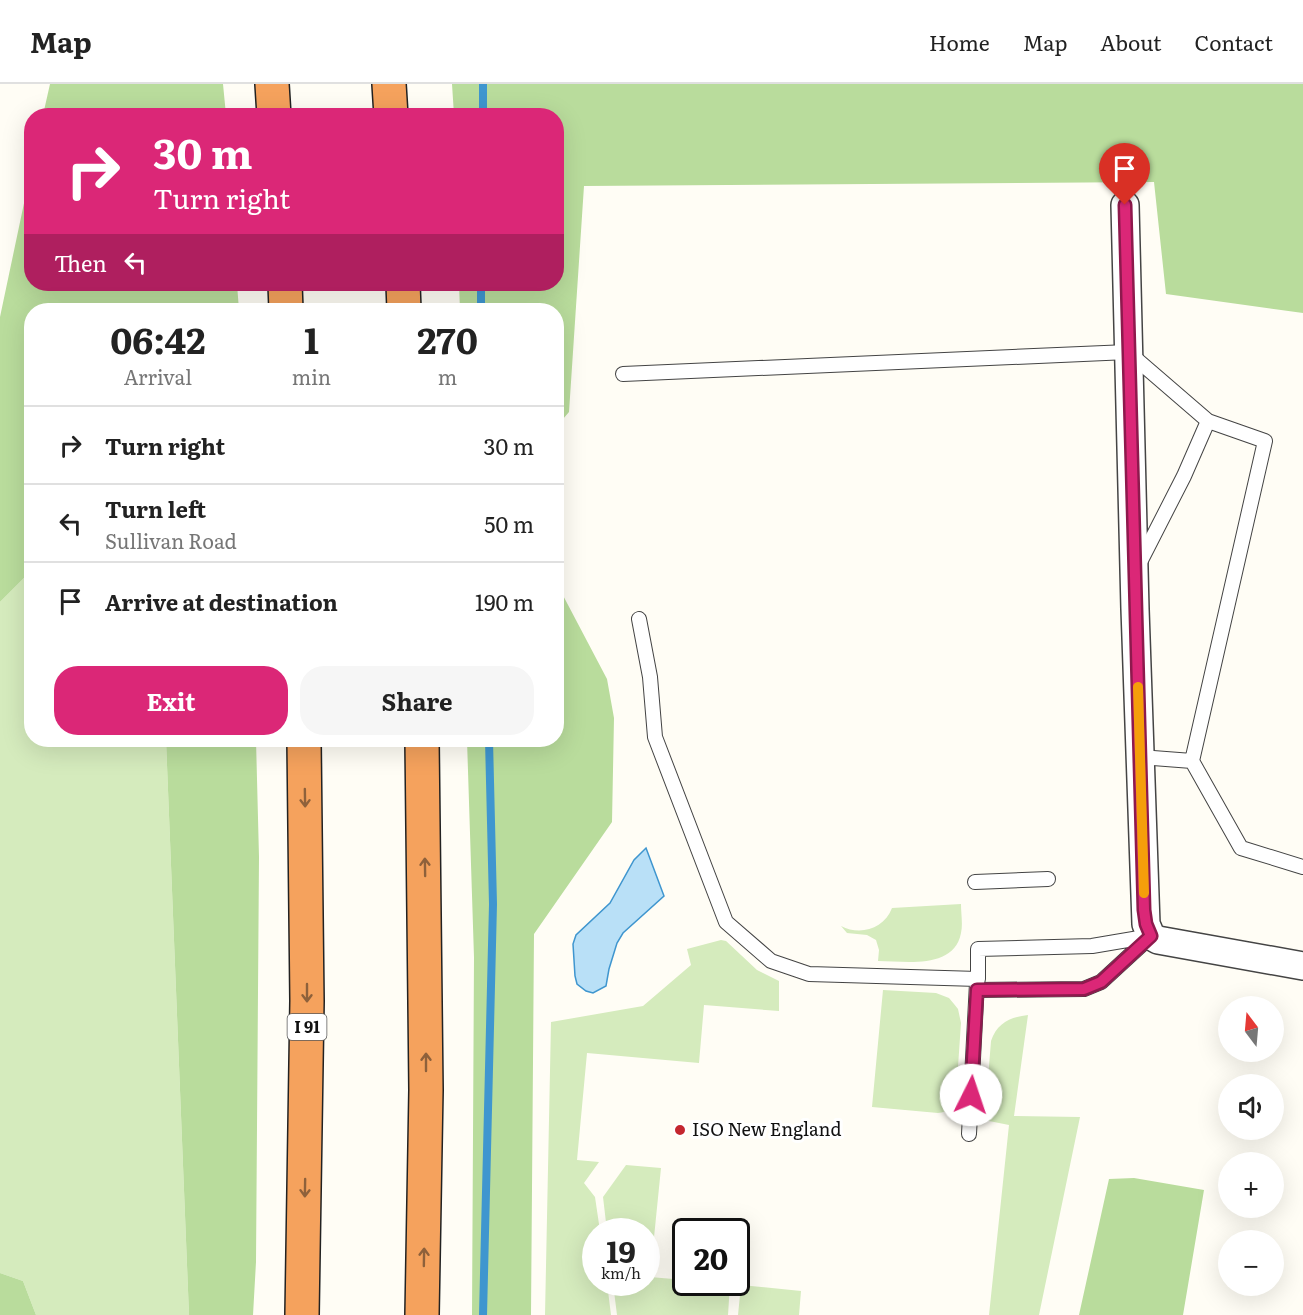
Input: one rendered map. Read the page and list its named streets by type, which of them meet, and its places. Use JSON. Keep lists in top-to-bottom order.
{
  "streets": {
    "highway": ["I 91"]
  },
  "places": ["ISO New England"],
  "north": "top",
  "page": {
    "header": "Map",
    "nav": [
      "Home",
      "Map",
      "About",
      "Contact"
    ],
    "turn": ["30 m", "Turn right"],
    "then": "Then",
    "eta": [
      "06:42",
      "Arrival",
      "1",
      "min",
      "270",
      "m"
    ],
    "list": [
      {
        "name": "Turn right",
        "value": "30 m"
      },
      {
        "name": "Turn left",
        "note": "Sullivan Road",
        "value": "50 m"
      },
      {
        "name": "Arrive at destination",
        "value": "190 m"
      }
    ],
    "buttons": ["Exit", "Share"],
    "map_buttons": ["+", "−"],
    "speed": "19 km/h",
    "limit": "20"
  }
}
